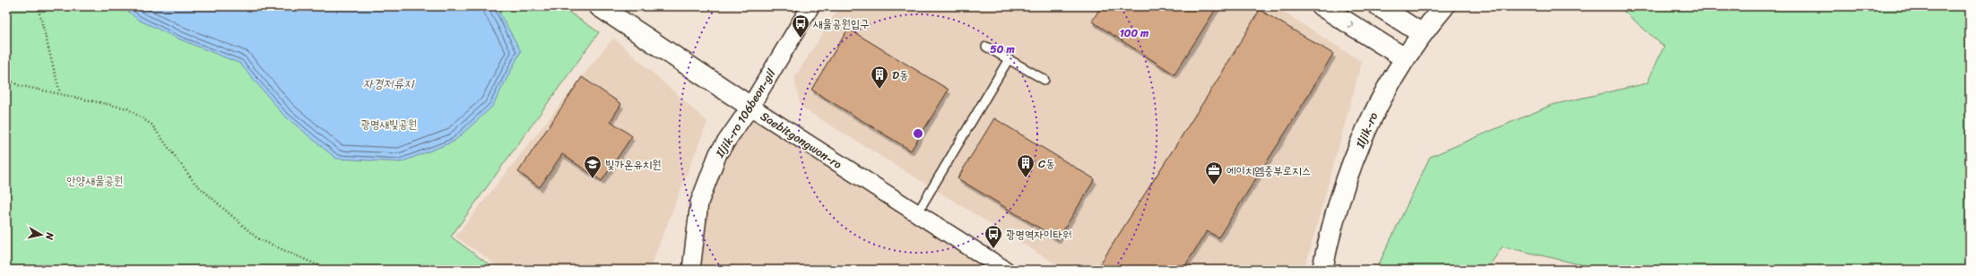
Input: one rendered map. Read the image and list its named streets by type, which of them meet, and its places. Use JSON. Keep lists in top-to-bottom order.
{
  "streets": {
    "street": ["Iljik-ro 106beon-gil", "Iljik-ro", "Saebitgongwon-ro"]
  },
  "crossings": [
    ["Iljik-ro 106beon-gil", "Saebitgongwon-ro"]
  ],
  "water": ["자경저류지"],
  "parks": ["광명새빛공원", "안양새물공원"],
  "places": {
    "bus stop": ["새물공원입구", "광명역자이타워"],
    "building": ["D동", "C동"],
    "school or university": ["빛가온유치원"],
    "office": ["에이치엠중부로지스"]
  },
  "north": "right",
  "rings": ["100 m", "50 m"]
}
